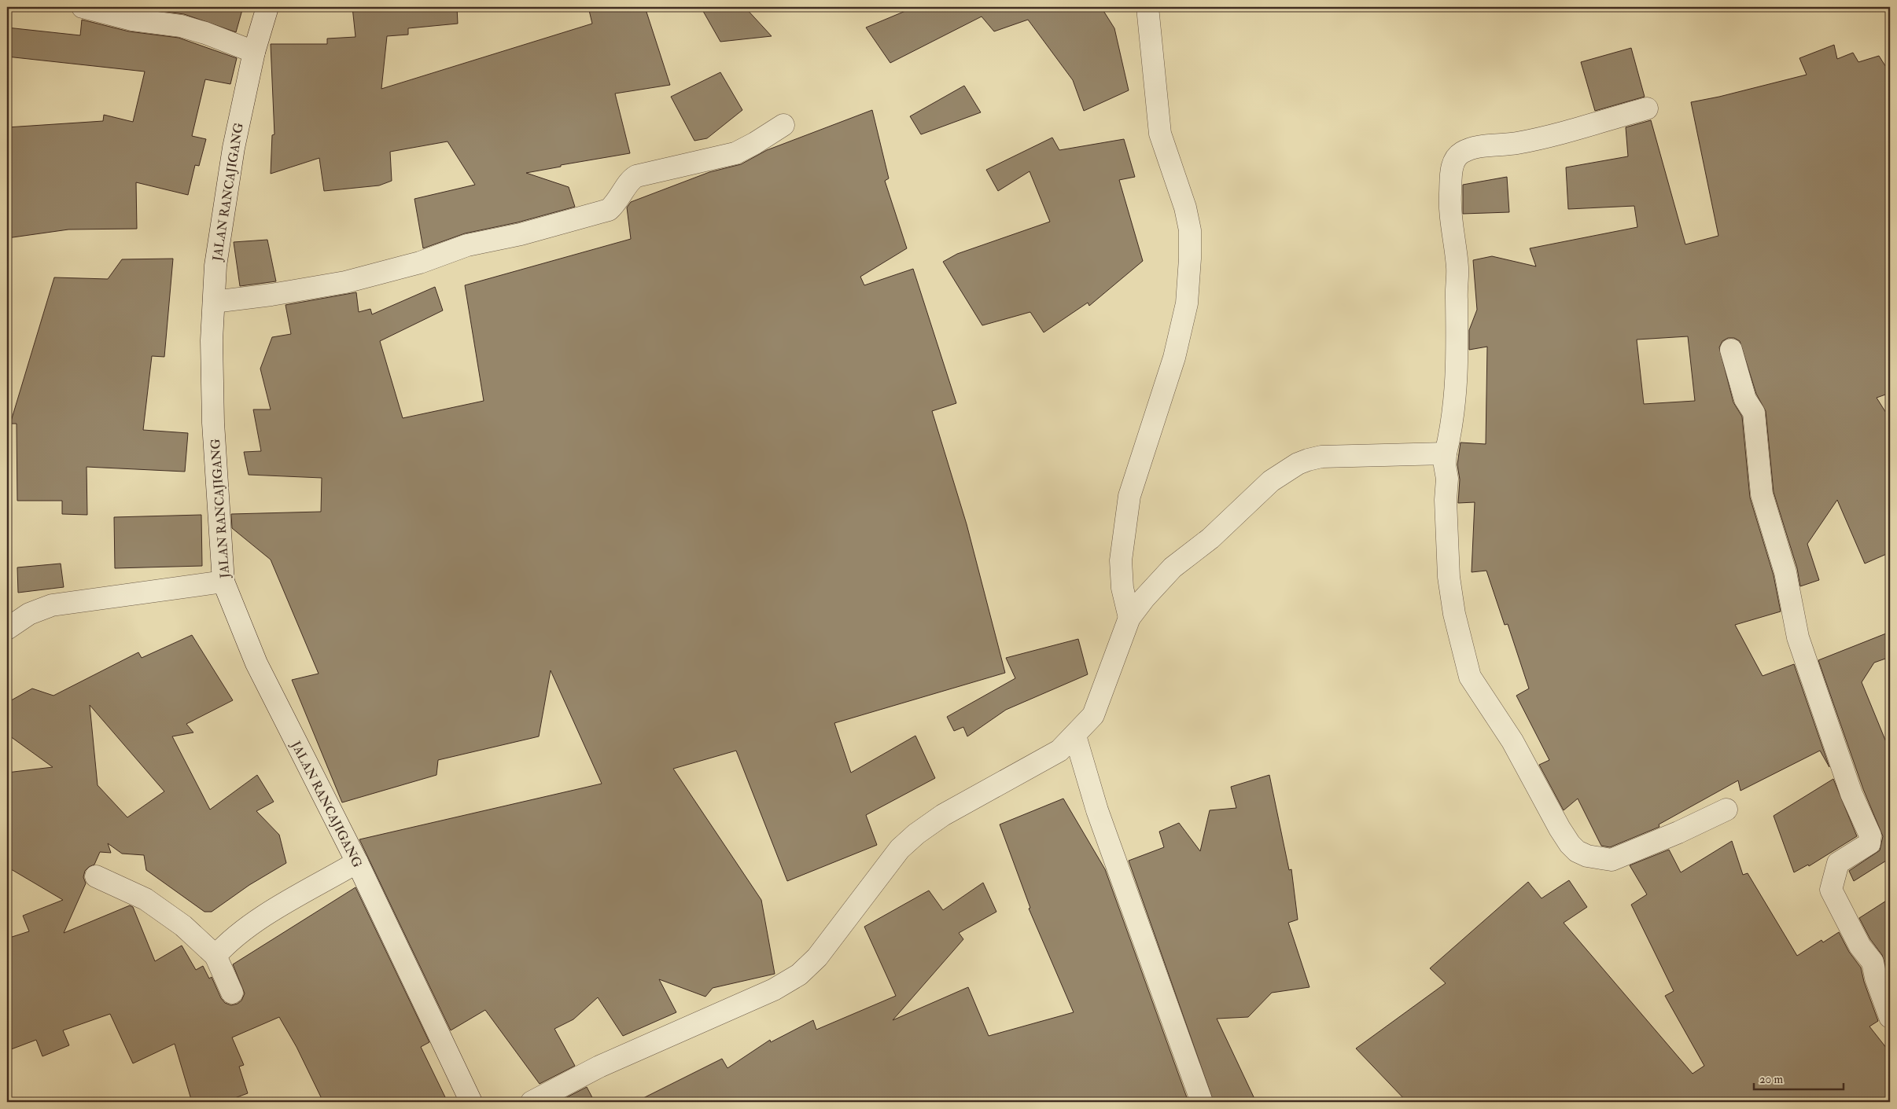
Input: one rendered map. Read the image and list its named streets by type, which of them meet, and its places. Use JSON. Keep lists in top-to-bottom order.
{
  "streets": {
    "street": ["JALAN RANCAJIGANG"]
  },
  "scale_bar": "20 m"
}
